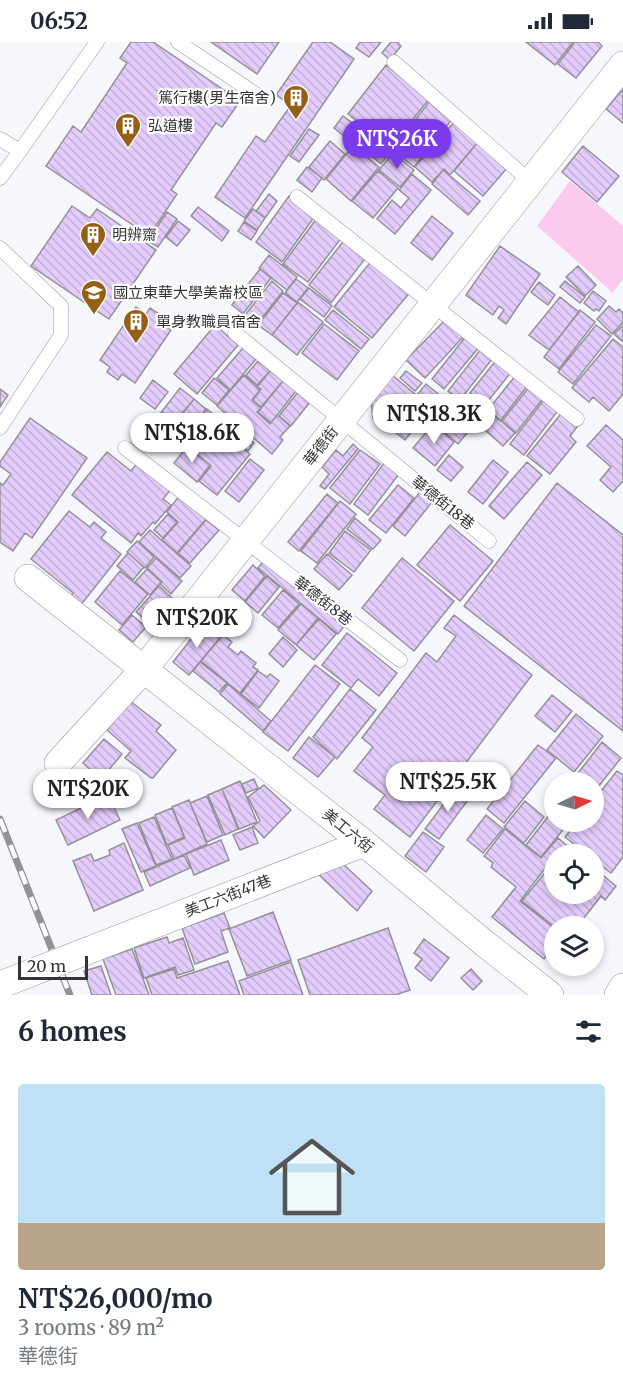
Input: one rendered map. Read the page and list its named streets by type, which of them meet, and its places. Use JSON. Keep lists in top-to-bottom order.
{
  "streets": {
    "street": ["華德街", "美工六街", "美工六街47巷"],
    "lane": ["華德街18巷", "華德街8巷"]
  },
  "crossings": [
    ["華德街", "華德街18巷"],
    ["華德街", "華德街8巷"],
    ["華德街", "美工六街"],
    ["美工六街", "美工六街47巷"]
  ],
  "places": {
    "building": [
      "篤行樓(男生宿舍)",
      "弘道樓",
      "明辨齋",
      "單身教職員宿舍"
    ],
    "school or university": ["國立東華大學美崙校區"]
  },
  "scale_bar": "20 m",
  "north": "right",
  "page": {
    "status": "06:52",
    "price": [
      "NT$26K",
      "NT$18.3K",
      "NT$18.6K",
      "NT$20K",
      "NT$25.5K",
      "NT$20K"
    ],
    "scale": "20 m",
    "heading": "6 homes",
    "list": [
      {
        "name": "NT$26,000/mo",
        "note": "3 rooms · 89 m² · 華德街"
      }
    ]
  }
}
